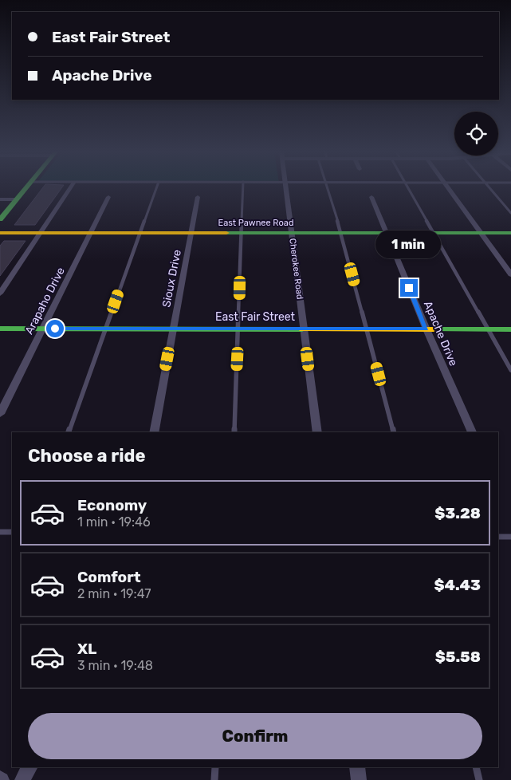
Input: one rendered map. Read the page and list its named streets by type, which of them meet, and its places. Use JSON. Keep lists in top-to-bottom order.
{
  "streets": {
    "street": [
      "East Pawnee Road",
      "Cherokee Road",
      "Sioux Drive",
      "Arapaho Drive",
      "East Fair Street",
      "Apache Drive"
    ]
  },
  "crossings": [
    ["East Pawnee Road", "Cherokee Road"],
    ["East Pawnee Road", "Sioux Drive"],
    ["East Pawnee Road", "Arapaho Drive"],
    ["East Pawnee Road", "Apache Drive"],
    ["Cherokee Road", "East Fair Street"],
    ["Sioux Drive", "East Fair Street"],
    ["Arapaho Drive", "East Fair Street"],
    ["East Fair Street", "Apache Drive"]
  ],
  "page": {
    "banner": ["East Fair Street", "Apache Drive"],
    "bubble": "1 min",
    "heading": "Choose a ride",
    "list": [
      {
        "name": "Economy",
        "note": "1 min · 19:46",
        "value": "$3.28"
      },
      {
        "name": "Comfort",
        "note": "2 min · 19:47",
        "value": "$4.43"
      },
      {
        "name": "XL",
        "note": "3 min · 19:48",
        "value": "$5.58"
      }
    ],
    "buttons": "Confirm"
  }
}
